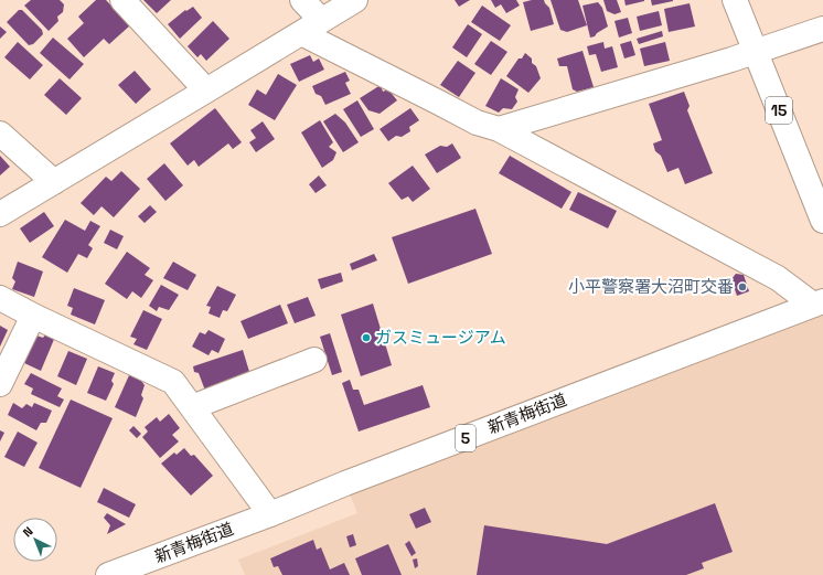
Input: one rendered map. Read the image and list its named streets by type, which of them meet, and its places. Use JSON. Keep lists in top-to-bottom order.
{
  "streets": {
    "street": ["15", "新青梅街道", "5"]
  },
  "places": ["小平警察署大沼町交番", "ガスミュージアム"],
  "north": "top left"
}
